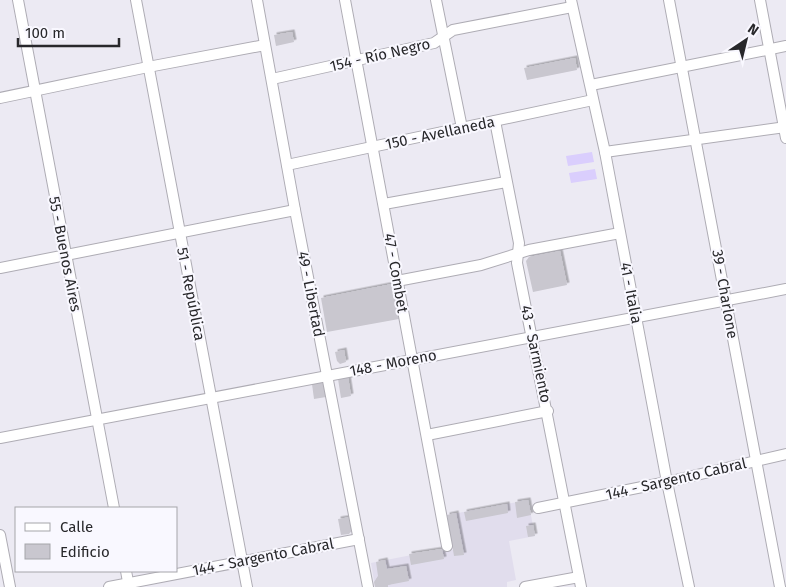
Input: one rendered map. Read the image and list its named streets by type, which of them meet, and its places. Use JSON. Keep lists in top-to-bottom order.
{
  "streets": {
    "street": [
      "154 - Río Negro",
      "150 - Avellaneda",
      "55 - Buenos Aires",
      "47 - Combet",
      "41 - Italia",
      "51 - República",
      "49 - Libertad",
      "39 - Charlone",
      "43 - Sarmiento",
      "148 - Moreno",
      "144 - Sargento Cabral"
    ]
  },
  "crossings": [
    ["154 - Río Negro", "47 - Combet"],
    ["154 - Río Negro", "41 - Italia"],
    ["154 - Río Negro", "49 - Libertad"],
    ["150 - Avellaneda", "47 - Combet"],
    ["150 - Avellaneda", "41 - Italia"],
    ["150 - Avellaneda", "49 - Libertad"],
    ["150 - Avellaneda", "43 - Sarmiento"],
    ["55 - Buenos Aires", "148 - Moreno"],
    ["47 - Combet", "148 - Moreno"],
    ["41 - Italia", "148 - Moreno"],
    ["41 - Italia", "144 - Sargento Cabral"],
    ["51 - República", "148 - Moreno"],
    ["51 - República", "144 - Sargento Cabral"],
    ["49 - Libertad", "148 - Moreno"],
    ["49 - Libertad", "144 - Sargento Cabral"],
    ["39 - Charlone", "148 - Moreno"],
    ["39 - Charlone", "144 - Sargento Cabral"],
    ["43 - Sarmiento", "148 - Moreno"],
    ["43 - Sarmiento", "144 - Sargento Cabral"]
  ],
  "legend": ["Calle", "Edificio"],
  "scale_bar": "100 m",
  "north": "top right"
}
